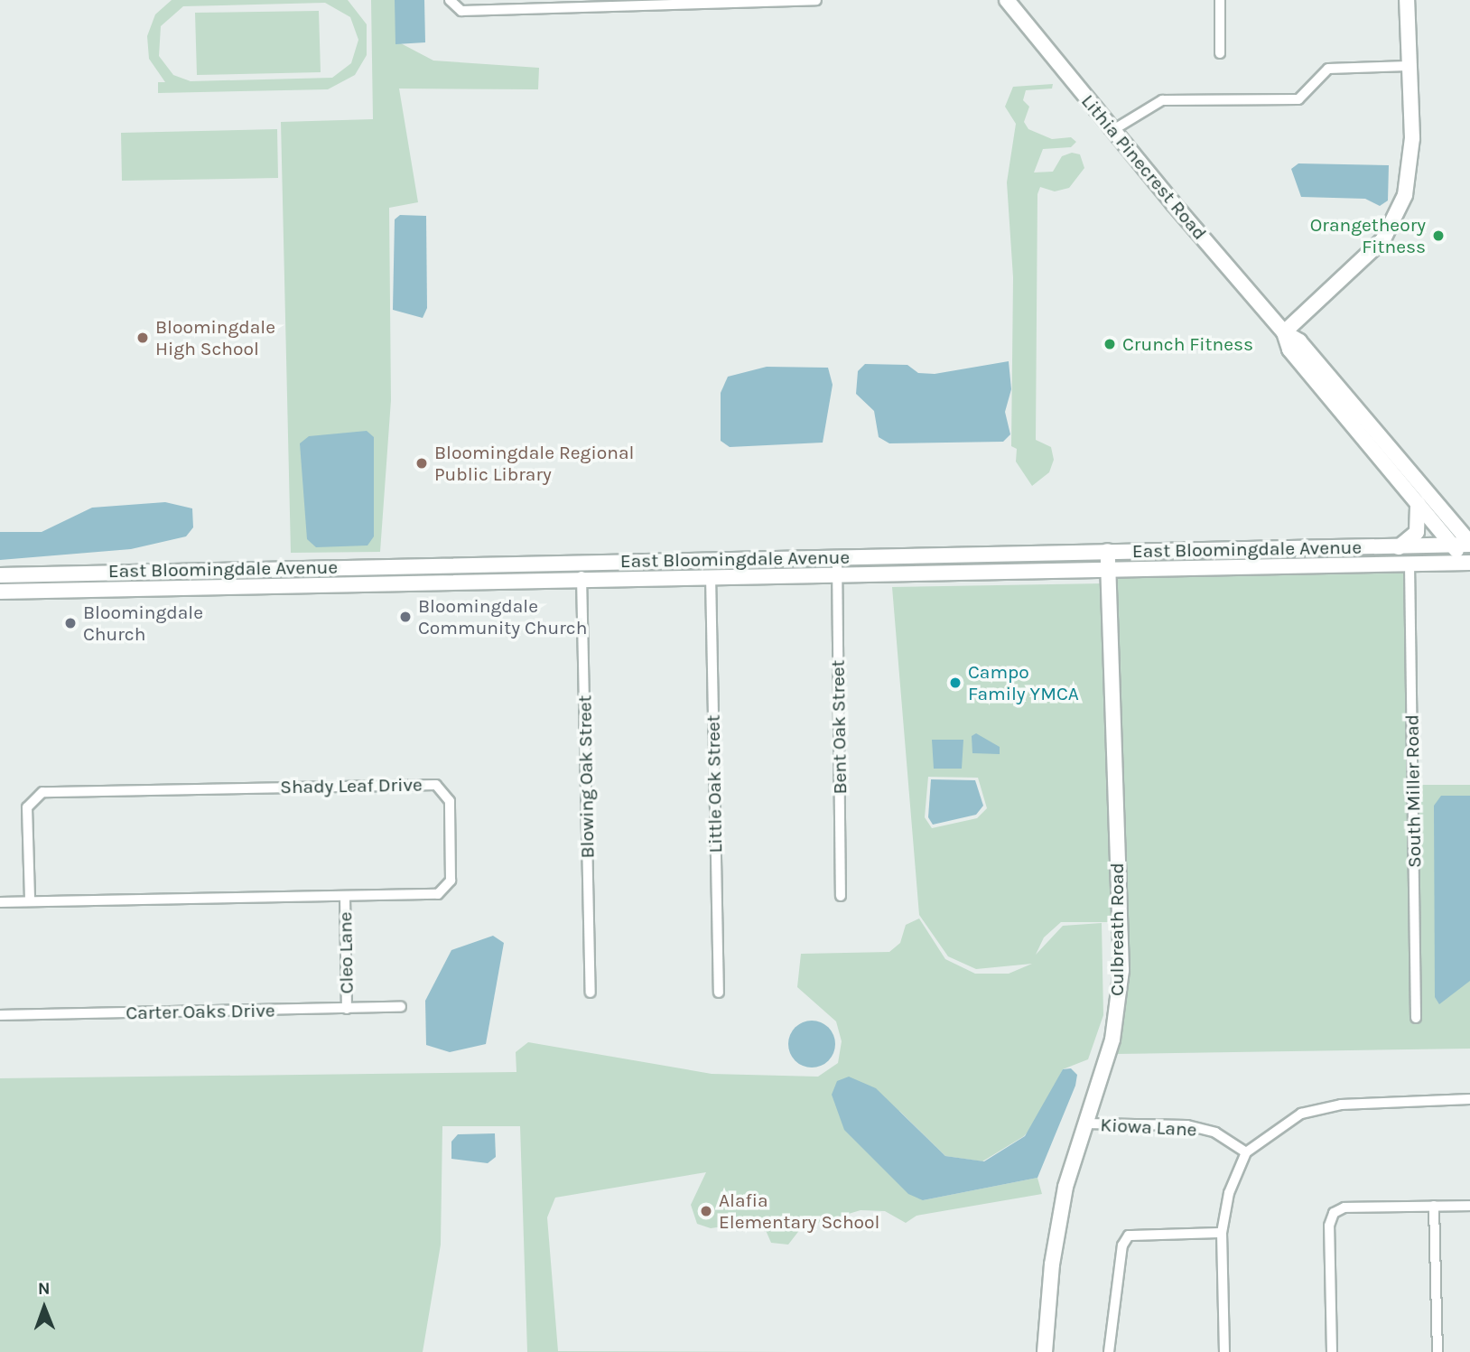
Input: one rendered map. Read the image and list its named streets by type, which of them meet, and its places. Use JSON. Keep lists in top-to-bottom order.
{
  "streets": {
    "main road": ["Lithia Pinecrest Road", "East Bloomingdale Avenue", "Culbreath Road"],
    "street": [
      "Bent Oak Street",
      "Blowing Oak Street",
      "Little Oak Street",
      "Shady Leaf Drive",
      "South Miller Road",
      "Cleo Lane",
      "Carter Oaks Drive",
      "Kiowa Lane"
    ]
  },
  "crossings": [
    ["Lithia Pinecrest Road", "East Bloomingdale Avenue"],
    ["East Bloomingdale Avenue", "Bent Oak Street"],
    ["East Bloomingdale Avenue", "Blowing Oak Street"],
    ["East Bloomingdale Avenue", "Little Oak Street"],
    ["East Bloomingdale Avenue", "South Miller Road"],
    ["East Bloomingdale Avenue", "Culbreath Road"],
    ["Shady Leaf Drive", "Cleo Lane"],
    ["Culbreath Road", "Kiowa Lane"],
    ["Cleo Lane", "Carter Oaks Drive"]
  ],
  "places": [
    "Orangetheory Fitness",
    "Bloomingdale High School",
    "Crunch Fitness",
    "Bloomingdale Regional Public Library",
    "Bloomingdale Community Church",
    "Bloomingdale Church",
    "Campo Family YMCA",
    "Alafia Elementary School"
  ],
  "north": "top"
}
